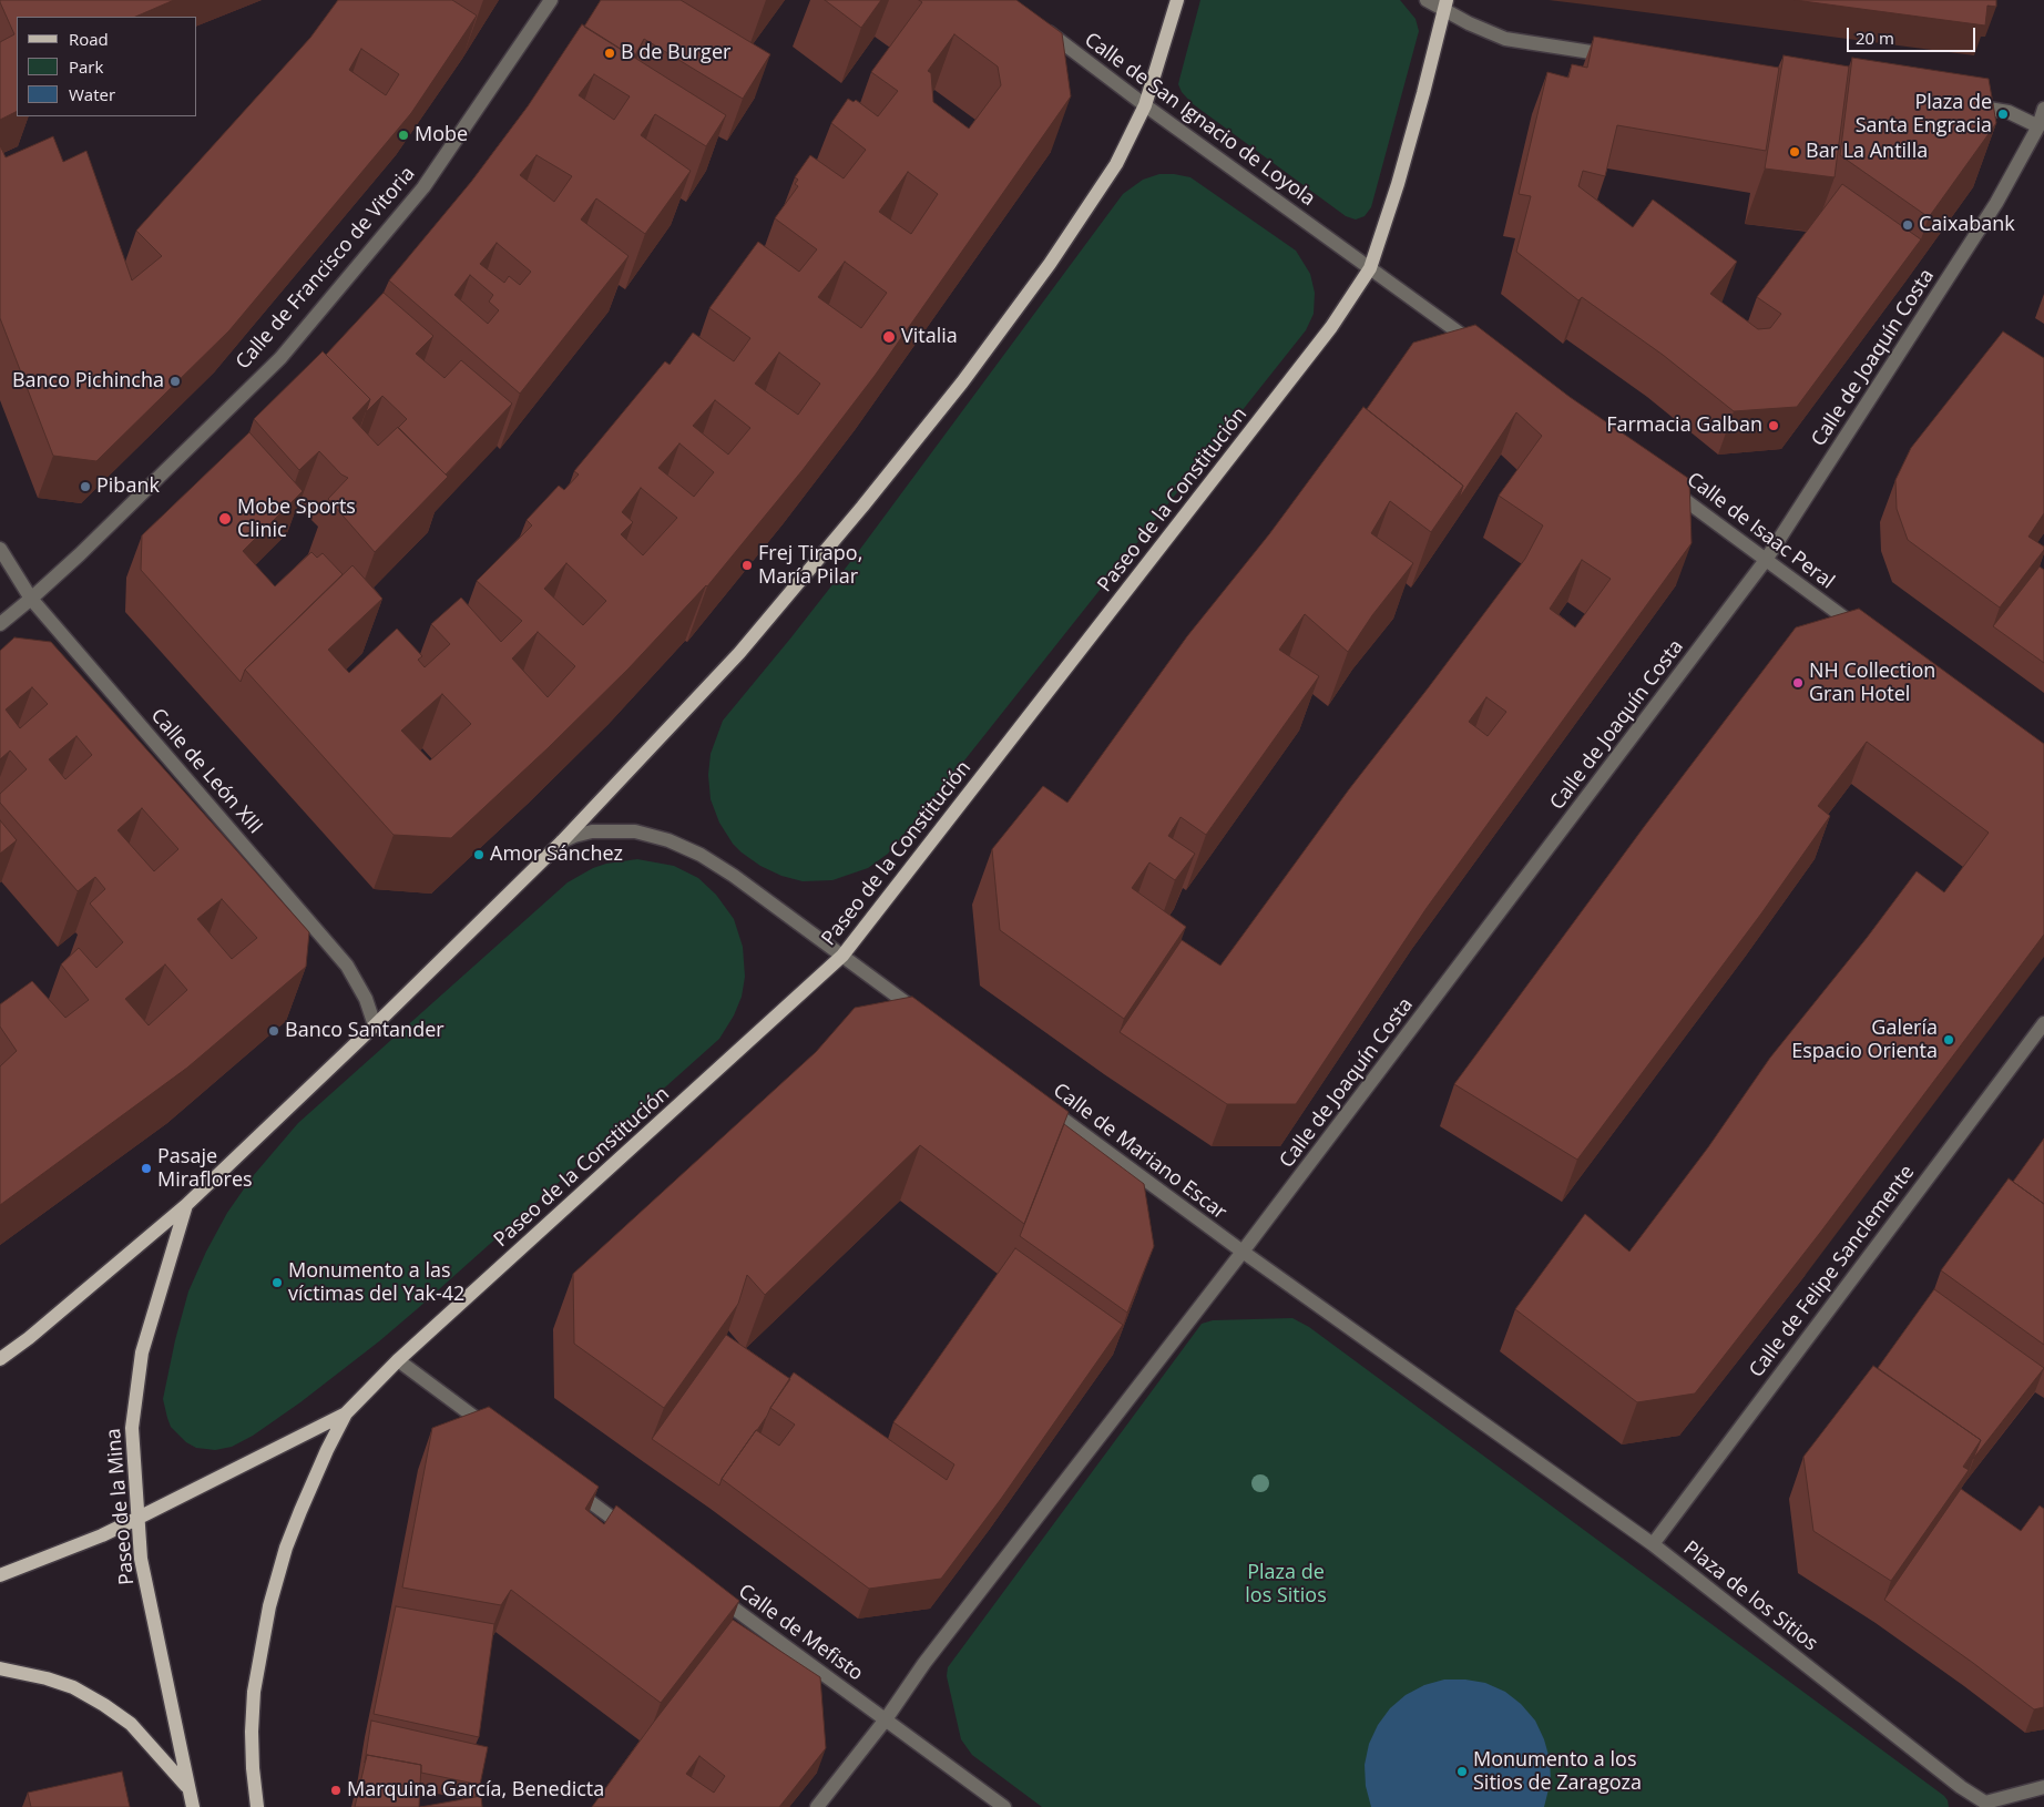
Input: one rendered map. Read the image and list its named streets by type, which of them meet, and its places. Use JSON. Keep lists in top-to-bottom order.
{
  "streets": {
    "main road": ["Paseo de la Constitución", "Paseo de la Mina"],
    "street": [
      "Calle de San Ignacio de Loyola",
      "Calle de Francisco de Vitoria",
      "Calle de Joaquín Costa",
      "Calle de Isaac Peral",
      "Calle de León XIII",
      "Calle de Mariano Escar",
      "Calle de Felipe Sanclemente",
      "Plaza de los Sitios",
      "Calle de Mefisto"
    ]
  },
  "crossings": [
    ["Calle de San Ignacio de Loyola", "Paseo de la Constitución"],
    ["Calle de Francisco de Vitoria", "Calle de León XIII"],
    ["Calle de Joaquín Costa", "Calle de Isaac Peral"],
    ["Calle de Joaquín Costa", "Calle de Mariano Escar"],
    ["Calle de Joaquín Costa", "Plaza de los Sitios"],
    ["Paseo de la Constitución", "Paseo de la Mina"],
    ["Calle de Mariano Escar", "Plaza de los Sitios"],
    ["Calle de Felipe Sanclemente", "Plaza de los Sitios"]
  ],
  "parks": ["Plaza de los Sitios"],
  "places": [
    "B de Burger",
    "Plaza de Santa Engracia",
    "Mobe",
    "Bar La Antilla",
    "Caixabank",
    "Vitalia",
    "Banco Pichincha",
    "Farmacia Galban",
    "Pibank",
    "Mobe Sports Clinic",
    "Frej Tirapo, María Pilar",
    "NH Collection Gran Hotel",
    "Amor Sánchez",
    "Banco Santander",
    "Galería Espacio Orienta",
    "Pasaje Miraflores",
    "Monumento a las víctimas del Yak-42",
    "Monumento a los Sitios de Zaragoza",
    "Marquina García, Benedicta"
  ],
  "legend": ["Road", "Park", "Water"],
  "scale_bar": "20 m"
}
